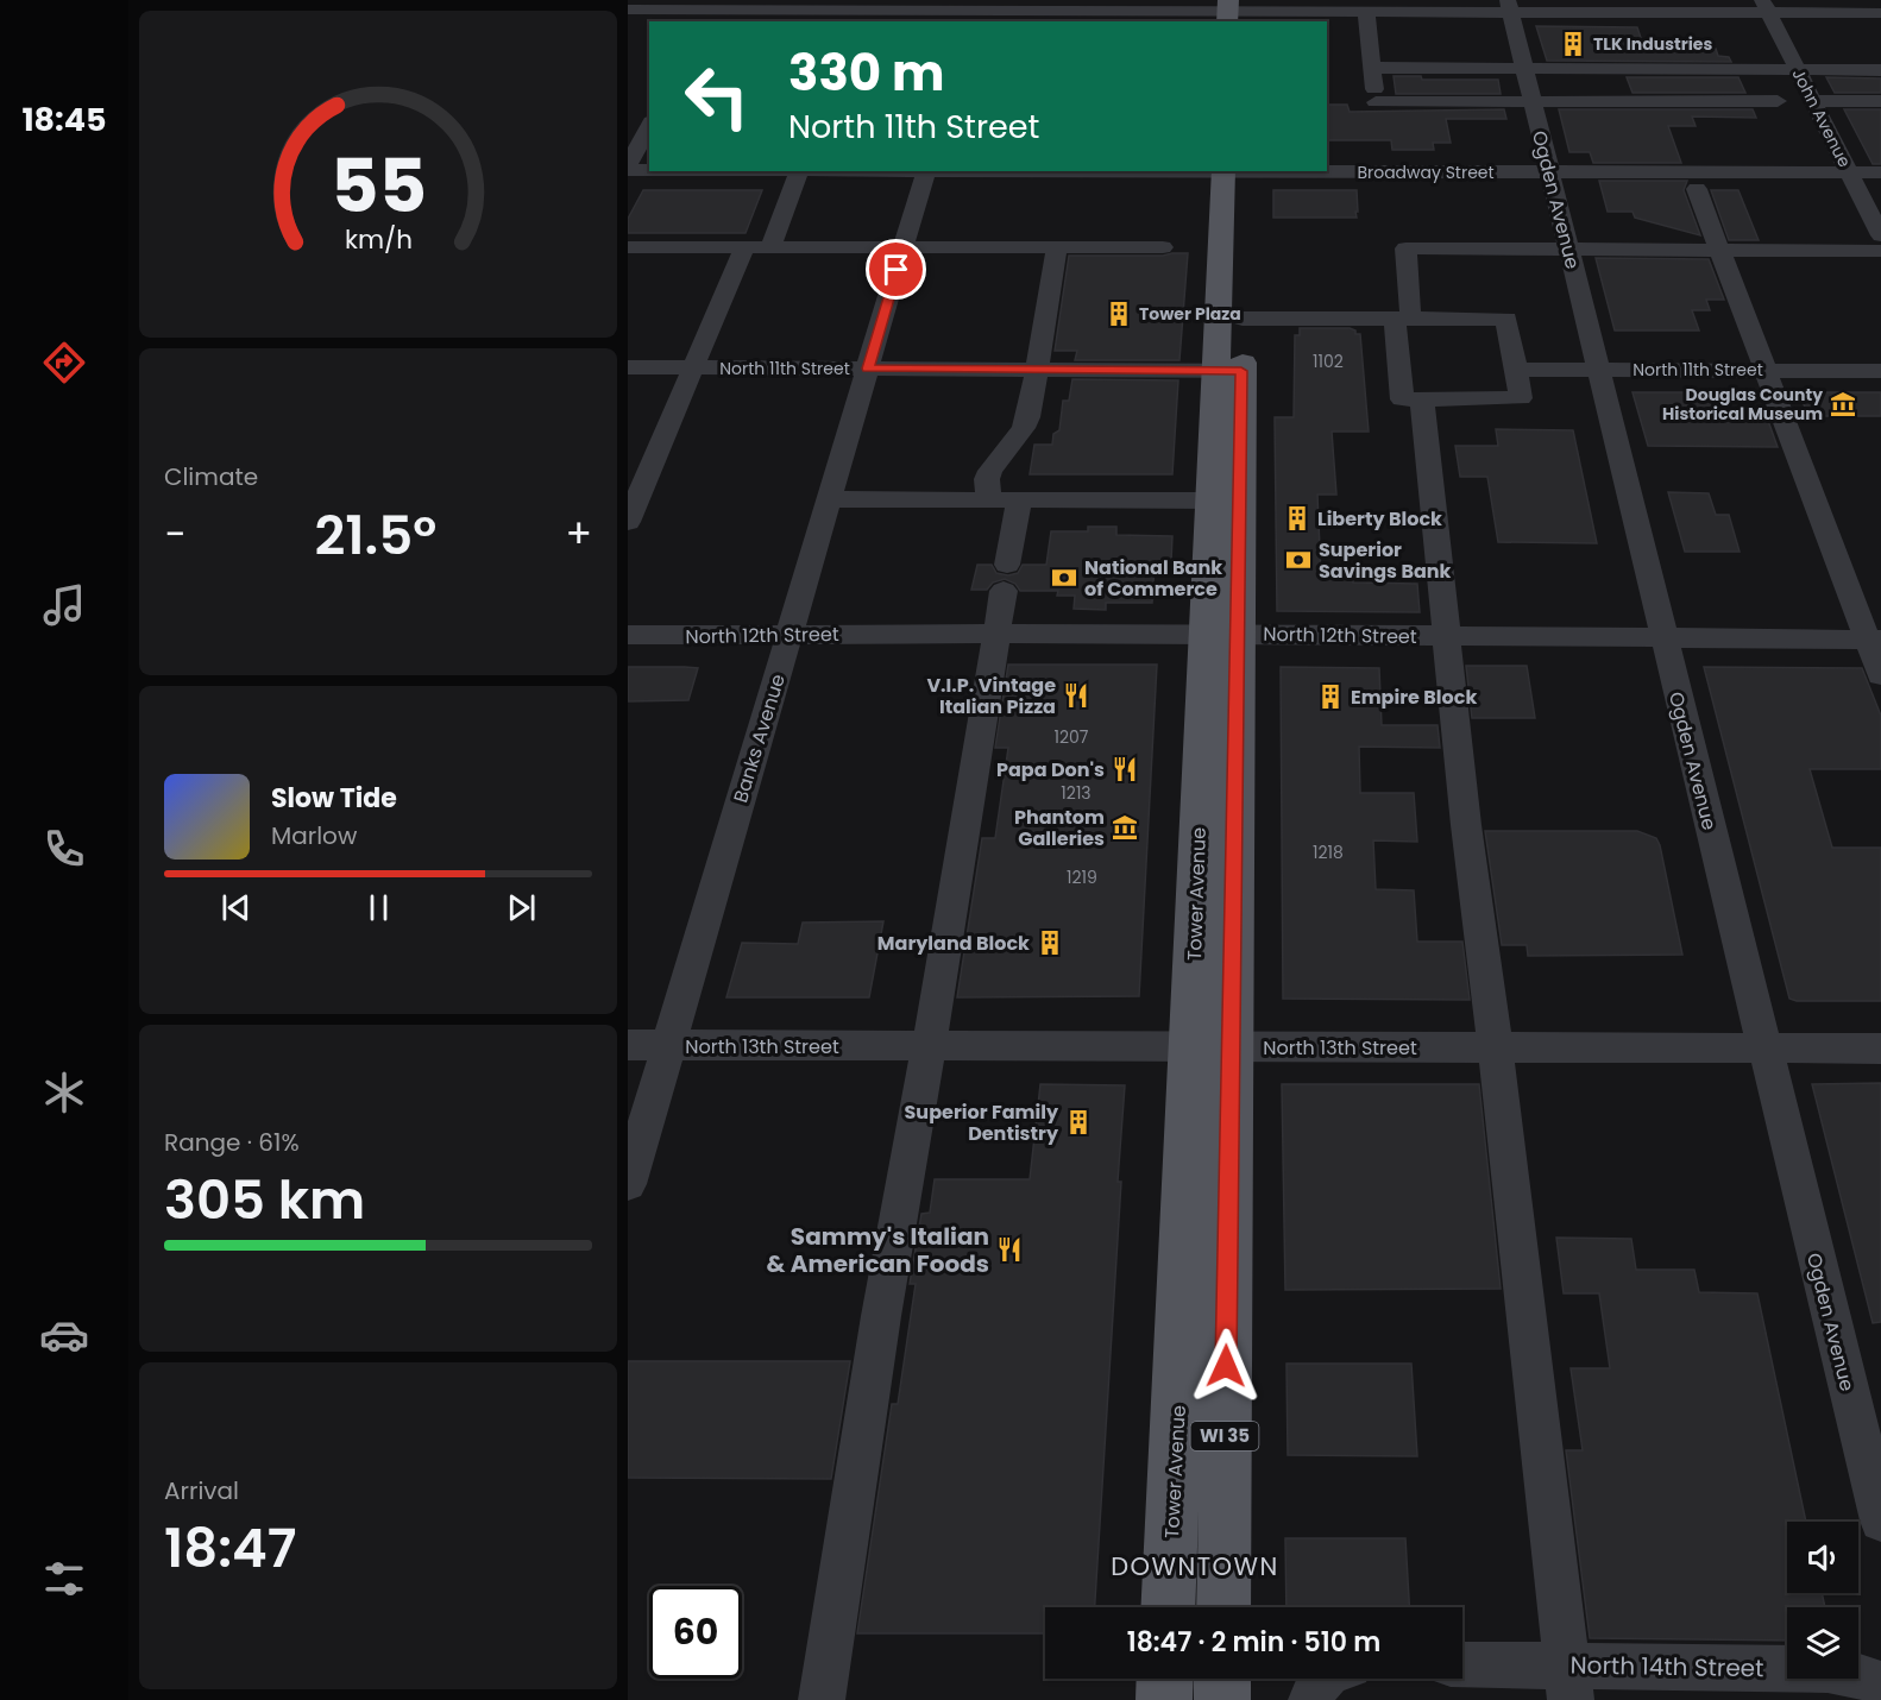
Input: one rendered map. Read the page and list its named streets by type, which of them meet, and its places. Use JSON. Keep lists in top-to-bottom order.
{
  "streets": {
    "main road": ["Tower Avenue", "WI 35"],
    "street": [
      "John Avenue",
      "Broadway Street",
      "Ogden Avenue",
      "North 11th Street",
      "North 12th Street",
      "Banks Avenue",
      "North 13th Street",
      "North 14th Street"
    ]
  },
  "crossings": [
    ["John Avenue", "Broadway Street"],
    ["Broadway Street", "Ogden Avenue"],
    ["Ogden Avenue", "North 11th Street"],
    ["Ogden Avenue", "North 12th Street"],
    ["Ogden Avenue", "North 13th Street"],
    ["North 11th Street", "Banks Avenue"],
    ["North 11th Street", "Tower Avenue"],
    ["North 12th Street", "Banks Avenue"],
    ["North 12th Street", "Tower Avenue"],
    ["Banks Avenue", "North 13th Street"],
    ["Tower Avenue", "North 13th Street"]
  ],
  "districts": ["DOWNTOWN"],
  "places": {
    "building": [
      "TLK Industries",
      "Tower Plaza",
      "Liberty Block",
      "Empire Block",
      "Maryland Block",
      "Superior Family Dentistry"
    ],
    "museum": ["Douglas County Historical Museum", "Phantom Galleries"],
    "bank": ["Superior Savings Bank", "National Bank of Commerce"],
    "restaurant": ["V.I.P. Vintage Italian Pizza", "Papa Don's", "Sammy's Italian & American Foods"]
  },
  "house_numbers": [
    "1102",
    "1207",
    "1213",
    "1218",
    "1219"
  ],
  "page": {
    "tabs": "18:45",
    "turn": ["330 m", "North 11th Street"],
    "tile": [
      "Climate",
      ["Range · 61%", "305 km"],
      ["Arrival", "18:47"]
    ],
    "heat": ["−", "21.5°", "+"],
    "song": ["Slow Tide", "Marlow"],
    "limit": "60",
    "trip": "18:47 · 2 min · 510 m",
    "gauge": ["55", "km/h"]
  }
}
